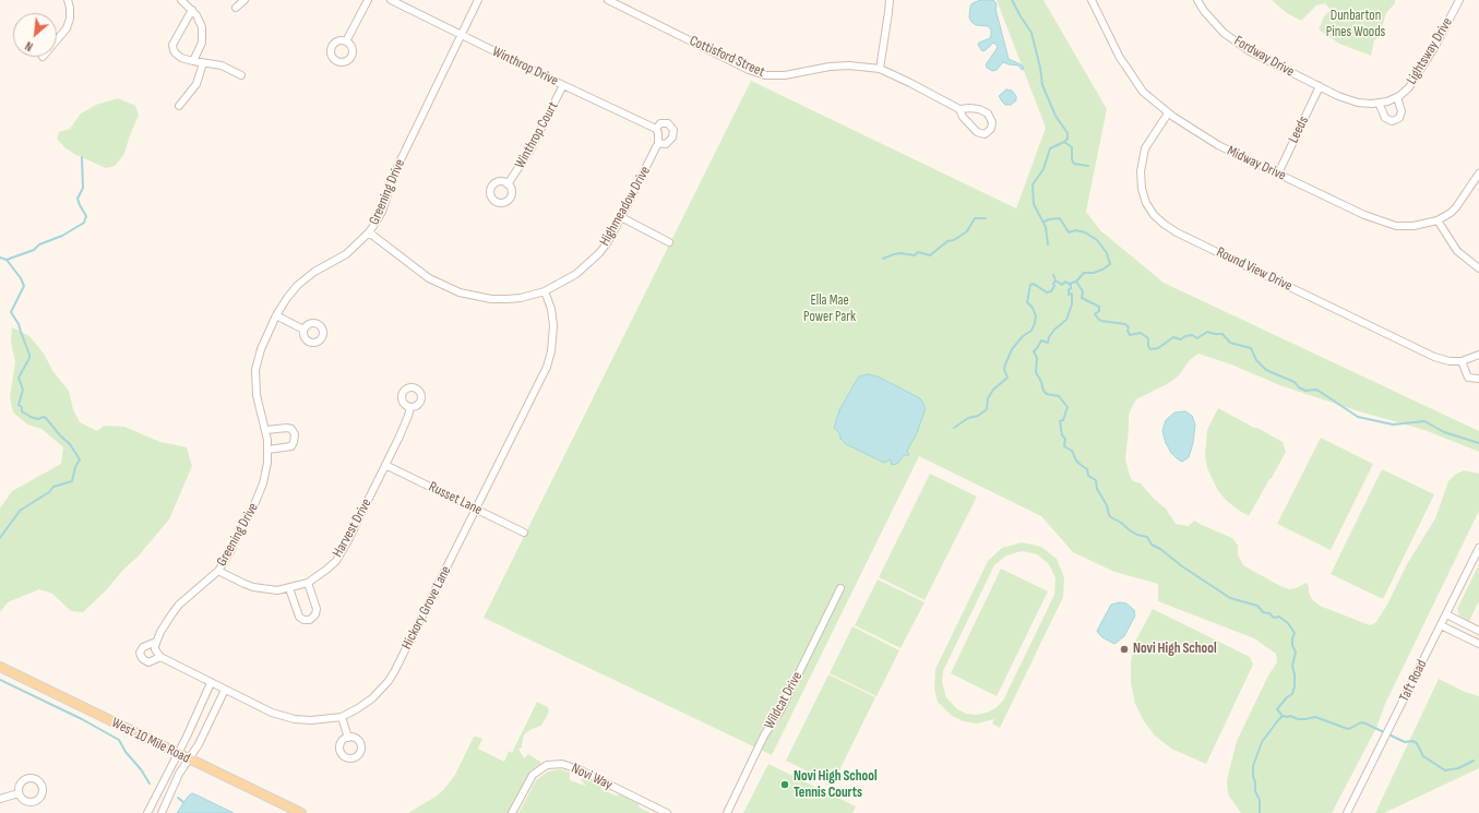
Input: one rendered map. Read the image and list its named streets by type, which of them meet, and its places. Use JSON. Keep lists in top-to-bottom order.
{
  "streets": {
    "main road": ["West 10 Mile Road"],
    "street": [
      "Lightsway Drive",
      "Cottisford Street",
      "Fordway Drive",
      "Winthrop Drive",
      "Leeds",
      "Winthrop Court",
      "Midway Drive",
      "Greening Drive",
      "Highmeadow Drive",
      "Round View Drive",
      "Russet Lane",
      "Harvest Drive",
      "Hickory Grove Lane",
      "Taft Road",
      "Wildcat Drive",
      "Novi Way"
    ]
  },
  "crossings": [
    ["Lightsway Drive", "Fordway Drive"],
    ["Lightsway Drive", "Leeds"],
    ["Fordway Drive", "Leeds"],
    ["Winthrop Drive", "Winthrop Court"],
    ["Winthrop Drive", "Greening Drive"],
    ["Winthrop Drive", "Highmeadow Drive"],
    ["Leeds", "Midway Drive"],
    ["Midway Drive", "Round View Drive"],
    ["Greening Drive", "Highmeadow Drive"],
    ["Greening Drive", "Harvest Drive"],
    ["Greening Drive", "Hickory Grove Lane"],
    ["Highmeadow Drive", "Hickory Grove Lane"],
    ["Russet Lane", "Harvest Drive"],
    ["Russet Lane", "Hickory Grove Lane"]
  ],
  "parks": ["Dunbarton Pines Woods", "Ella Mae Power Park"],
  "places": ["Novi High School", "Novi High School Tennis Courts"],
  "north": "bottom left"
}
